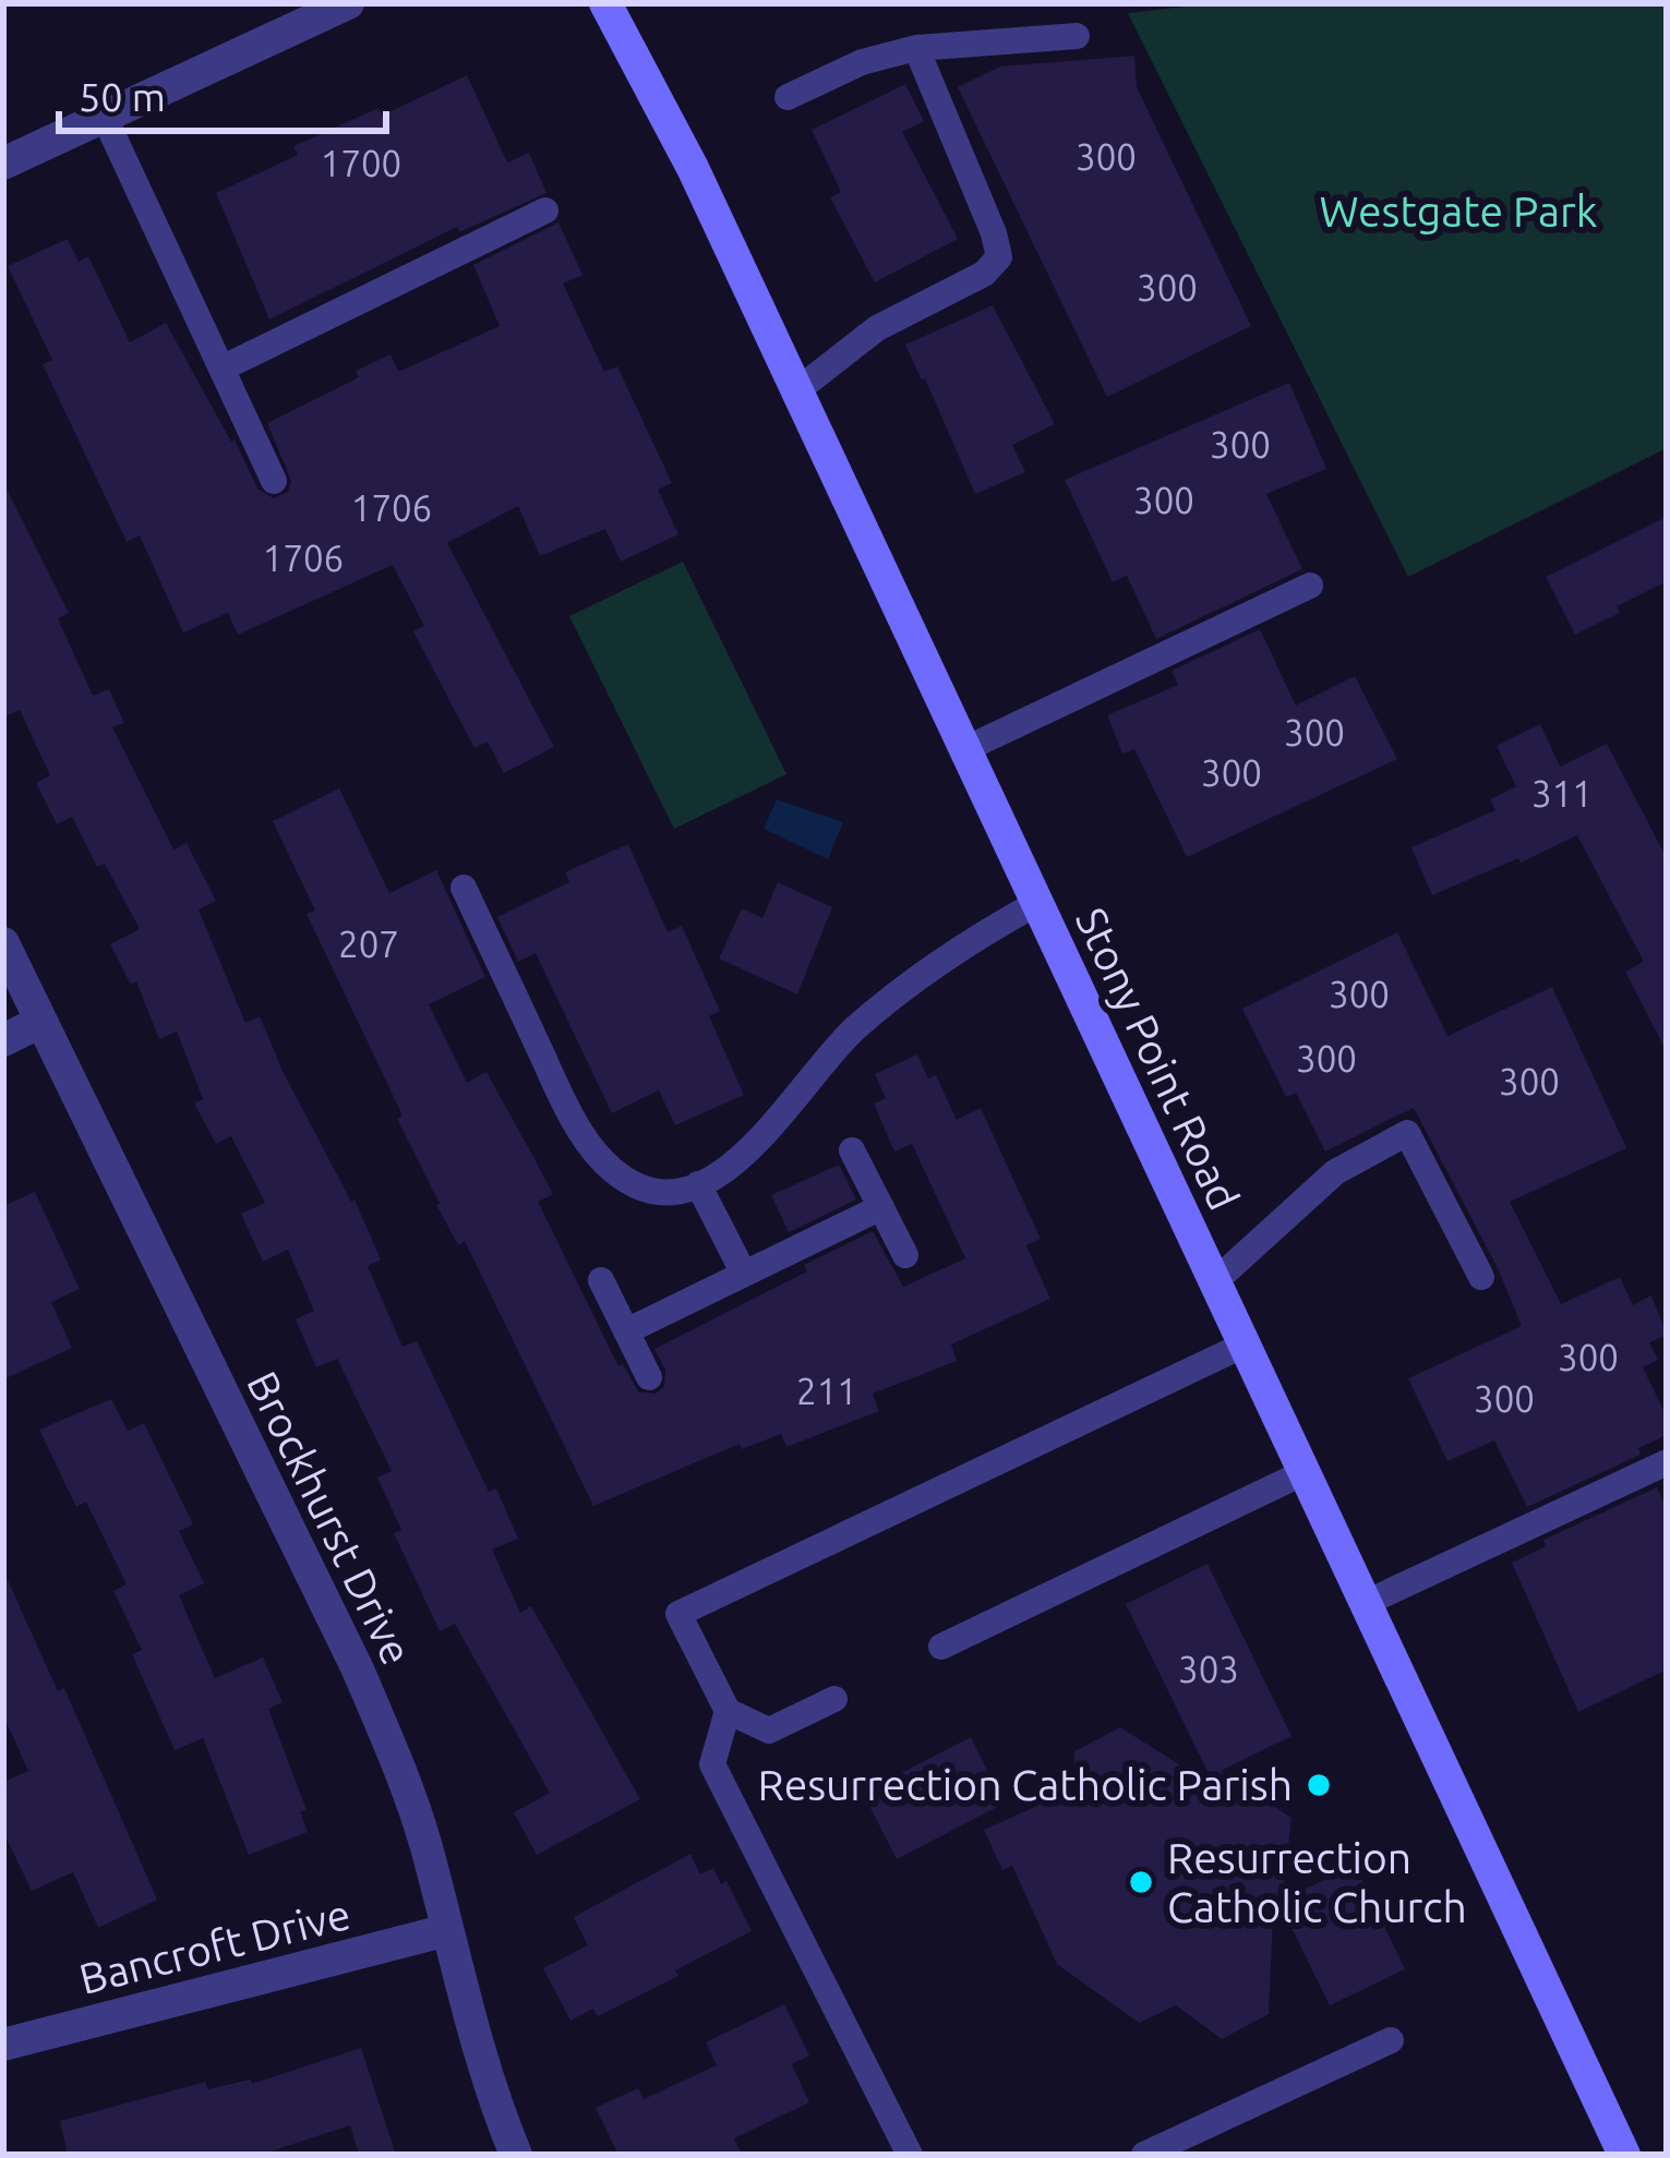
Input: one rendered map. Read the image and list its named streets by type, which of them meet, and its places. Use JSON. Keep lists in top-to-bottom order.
{
  "streets": {
    "main road": ["Stony Point Road"],
    "street": ["Brockhurst Drive", "Bancroft Drive"]
  },
  "crossings": [
    ["Brockhurst Drive", "Bancroft Drive"]
  ],
  "parks": ["Westgate Park"],
  "places": ["Resurrection Catholic Parish", "Resurrection Catholic Church"],
  "house_numbers": [
    "300",
    "1700",
    "300",
    "300",
    "300",
    "1706",
    "1706",
    "300",
    "300",
    "311",
    "207",
    "300",
    "300",
    "300",
    "300",
    "211",
    "300",
    "303"
  ],
  "scale_bar": "50 m"
}
